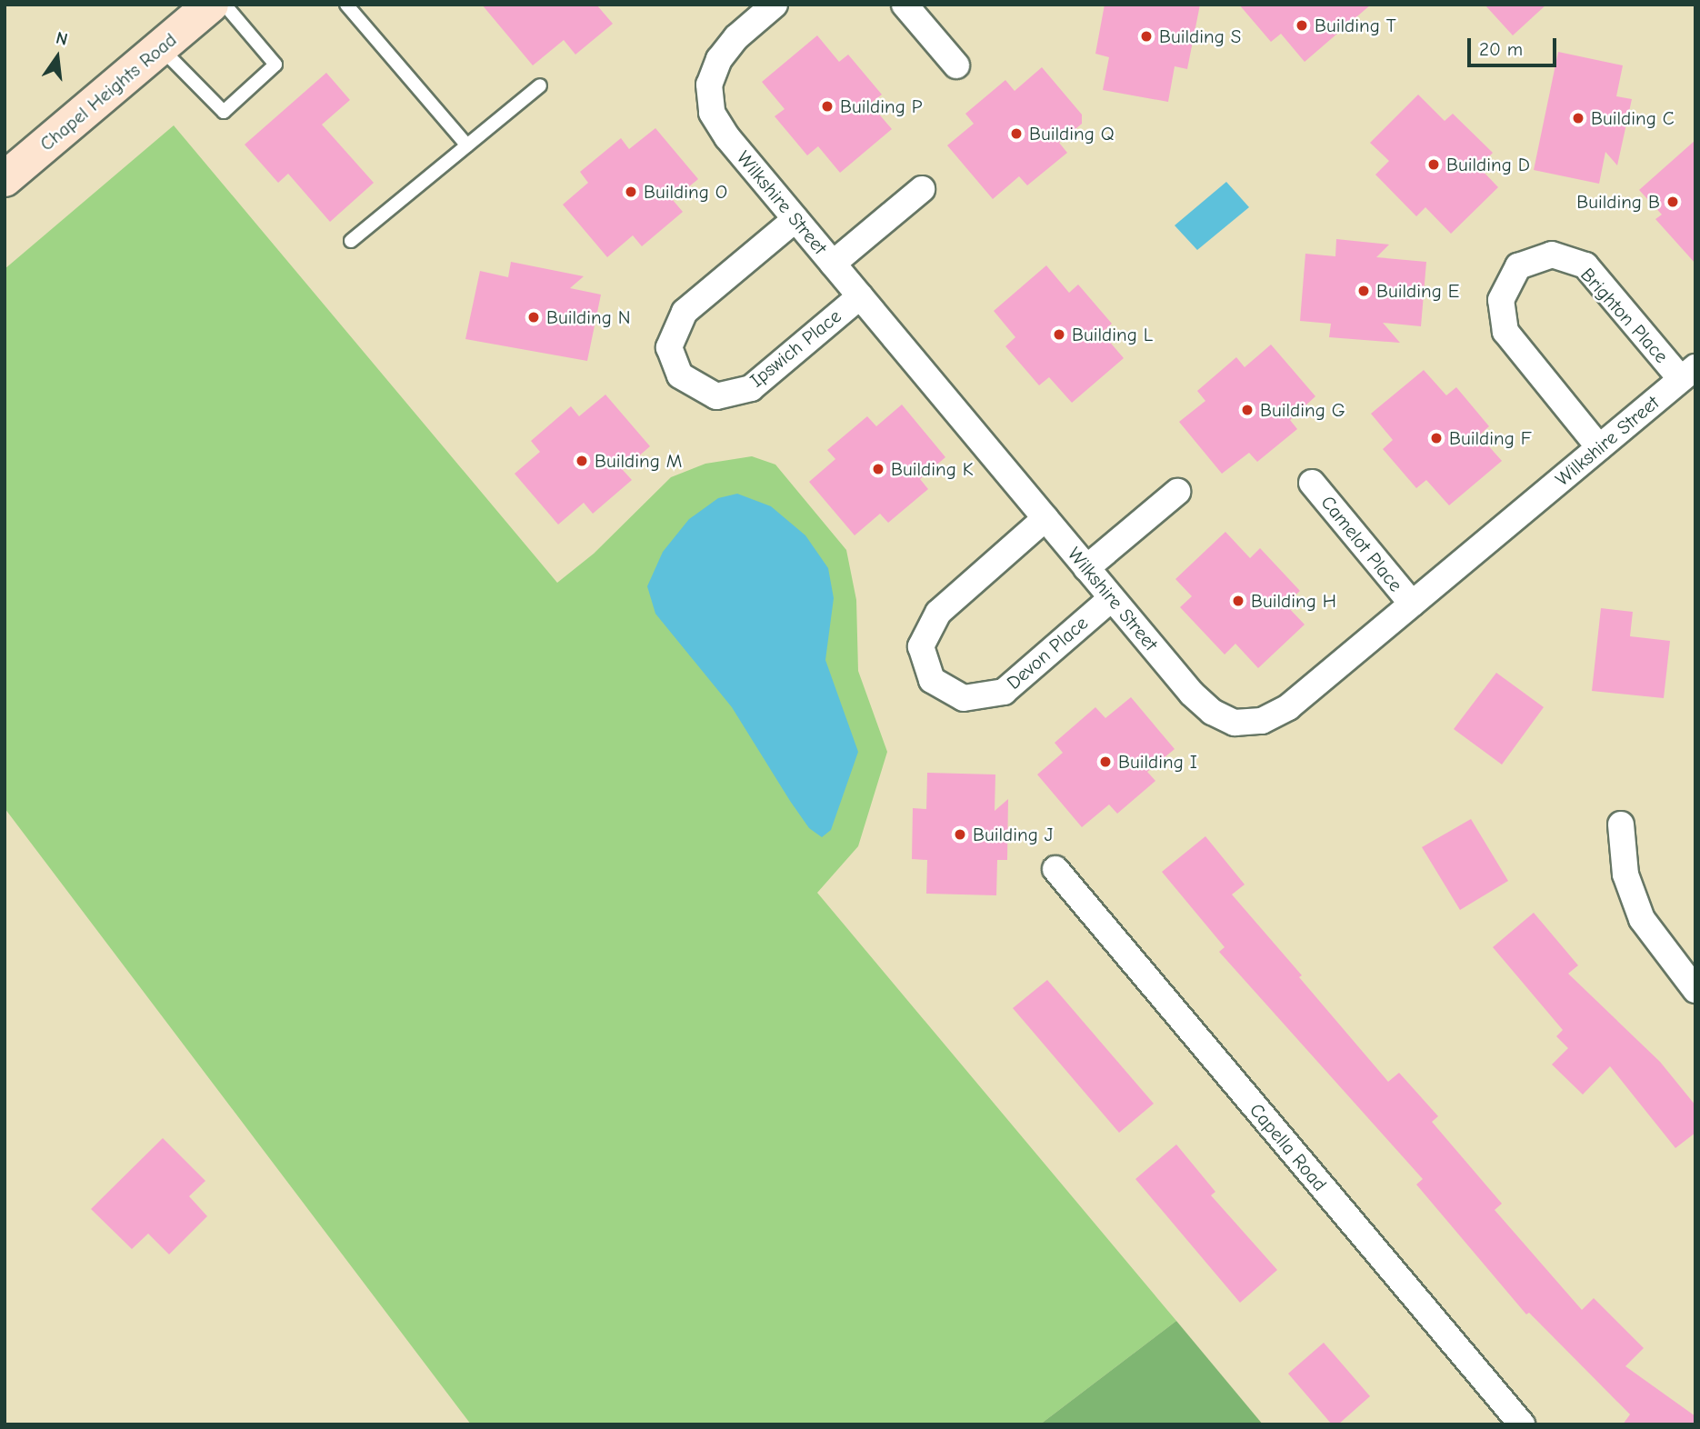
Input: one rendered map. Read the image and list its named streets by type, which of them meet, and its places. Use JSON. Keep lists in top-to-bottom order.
{
  "streets": {
    "street": [
      "Chapel Heights Road",
      "Wilkshire Street",
      "Brighton Place",
      "Ipswich Place",
      "Camelot Place",
      "Devon Place",
      "Capella Road"
    ]
  },
  "crossings": [
    ["Wilkshire Street", "Brighton Place"],
    ["Wilkshire Street", "Ipswich Place"],
    ["Wilkshire Street", "Camelot Place"],
    ["Wilkshire Street", "Devon Place"]
  ],
  "places": [
    "Building T",
    "Building S",
    "Building P",
    "Building C",
    "Building Q",
    "Building D",
    "Building O",
    "Building B",
    "Building E",
    "Building N",
    "Building L",
    "Building G",
    "Building F",
    "Building M",
    "Building K",
    "Building H",
    "Building I",
    "Building J"
  ],
  "scale_bar": "20 m",
  "north": "top"
}
